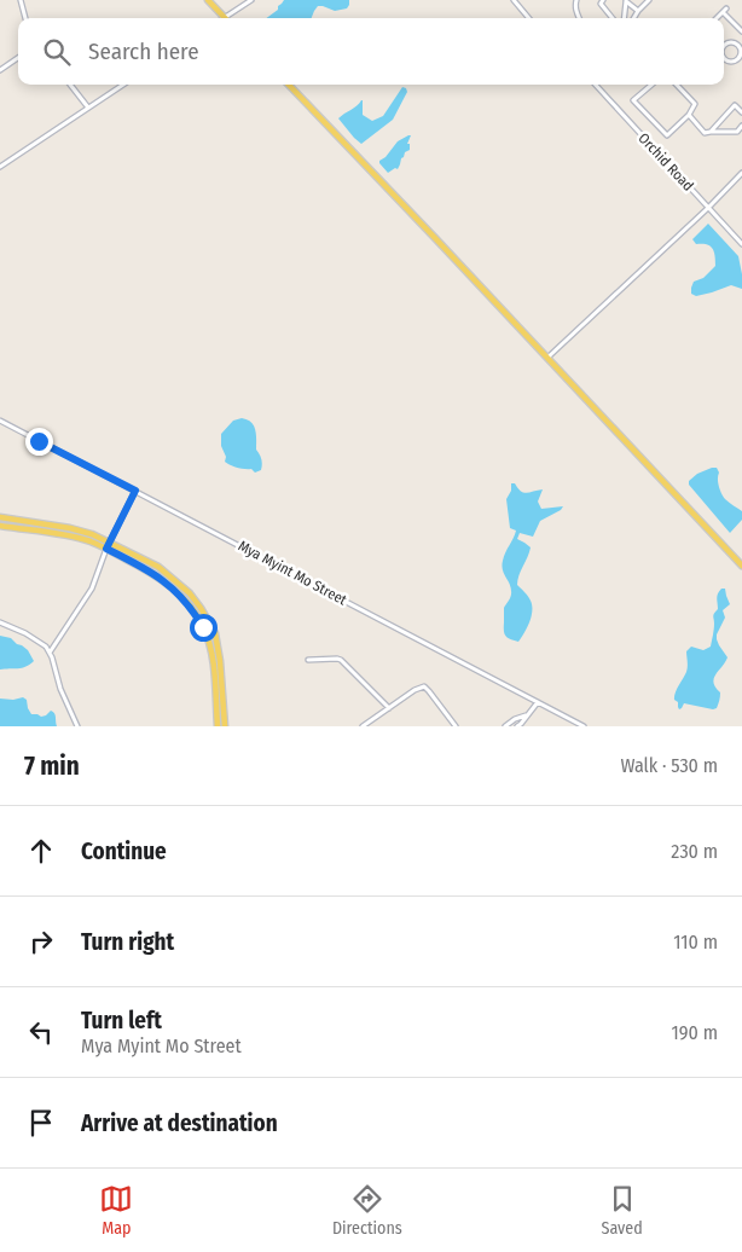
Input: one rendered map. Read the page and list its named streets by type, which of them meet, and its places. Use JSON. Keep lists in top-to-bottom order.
{
  "streets": {
    "street": ["Orchid Road", "Mya Myint Mo Street"]
  },
  "page": {
    "search": "Search here",
    "heading": ["7 min", "Walk · 530 m"],
    "list": [
      ["Continue", "230 m"],
      ["Turn right", "110 m"],
      ["Turn left", "Mya Myint Mo Street", "190 m"],
      "Arrive at destination"
    ],
    "nav": ["Map", "Directions", "Saved"]
  }
}
